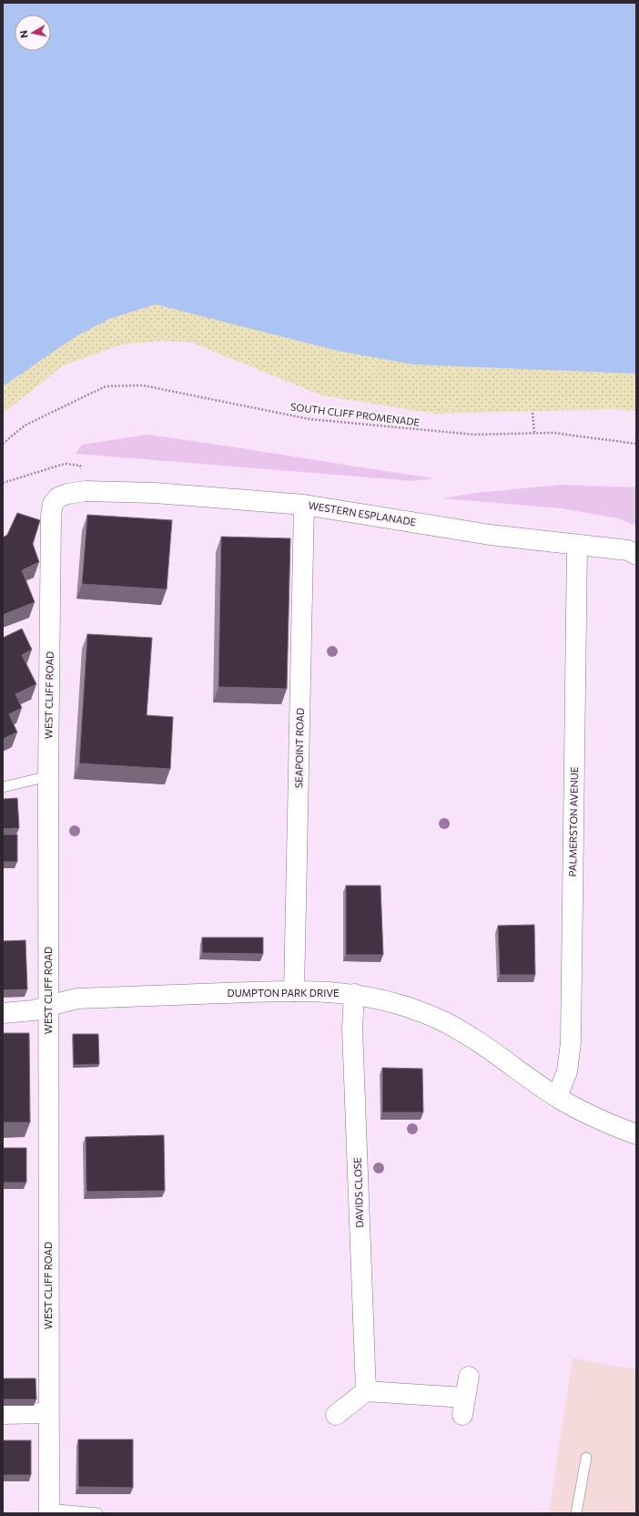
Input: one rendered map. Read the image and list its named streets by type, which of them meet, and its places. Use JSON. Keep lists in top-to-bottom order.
{
  "streets": {
    "street": [
      "WESTERN ESPLANADE",
      "WEST CLIFF ROAD",
      "SEAPOINT ROAD",
      "PALMERSTON AVENUE",
      "DUMPTON PARK DRIVE",
      "DAVIDS CLOSE"
    ],
    "path": ["SOUTH CLIFF PROMENADE"]
  },
  "crossings": [
    ["WESTERN ESPLANADE", "WEST CLIFF ROAD"],
    ["WESTERN ESPLANADE", "SEAPOINT ROAD"],
    ["WESTERN ESPLANADE", "PALMERSTON AVENUE"],
    ["WEST CLIFF ROAD", "DUMPTON PARK DRIVE"],
    ["SEAPOINT ROAD", "DUMPTON PARK DRIVE"],
    ["PALMERSTON AVENUE", "DUMPTON PARK DRIVE"],
    ["DUMPTON PARK DRIVE", "DAVIDS CLOSE"]
  ],
  "north": "left"
}
